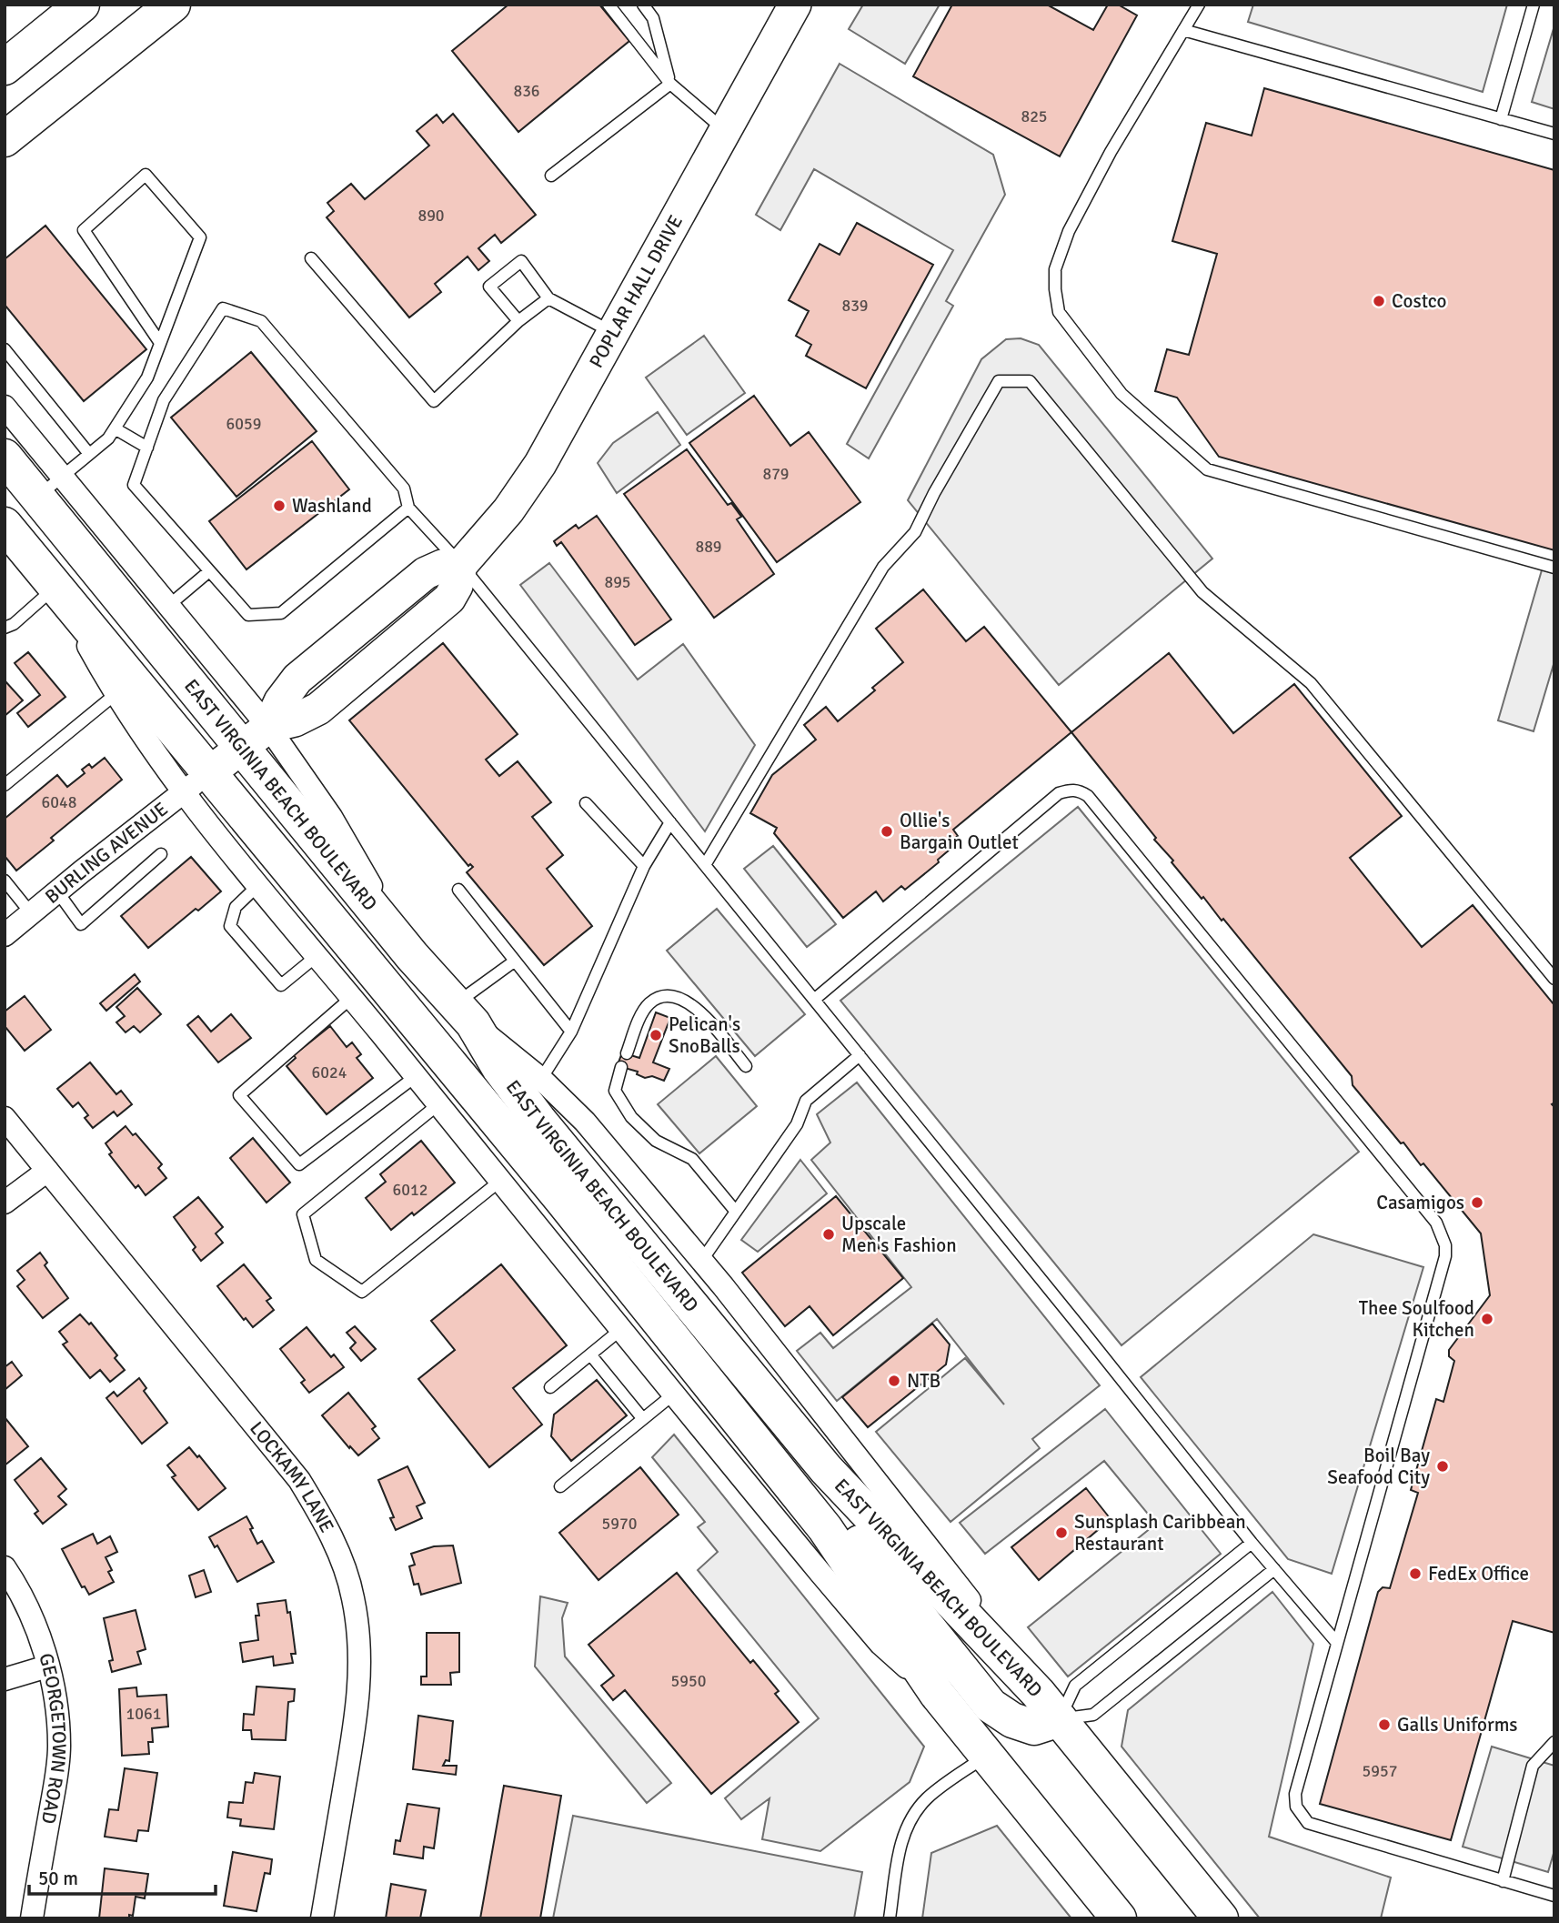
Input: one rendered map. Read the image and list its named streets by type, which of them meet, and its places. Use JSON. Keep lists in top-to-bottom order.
{
  "streets": {
    "main road": ["EAST VIRGINIA BEACH BOULEVARD"],
    "street": [
      "POPLAR HALL DRIVE",
      "BURLING AVENUE",
      "LOCKAMY LANE",
      "GEORGETOWN ROAD"
    ]
  },
  "crossings": [
    ["POPLAR HALL DRIVE", "EAST VIRGINIA BEACH BOULEVARD"],
    ["POPLAR HALL DRIVE", "BURLING AVENUE"],
    ["EAST VIRGINIA BEACH BOULEVARD", "BURLING AVENUE"]
  ],
  "places": [
    "Costco",
    "Washland",
    "Ollie's Bargain Outlet",
    "Pelican's SnoBalls",
    "Casamigos",
    "Upscale Men's Fashion",
    "Thee Soulfood Kitchen",
    "NTB",
    "Boil Bay Seafood City",
    "Sunsplash Caribbean Restaurant",
    "FedEx Office",
    "Galls Uniforms"
  ],
  "house_numbers": [
    "836",
    "825",
    "890",
    "839",
    "6059",
    "879",
    "889",
    "895",
    "6048",
    "6024",
    "6012",
    "5970",
    "5950",
    "1061",
    "5957"
  ],
  "scale_bar": "50 m"
}
